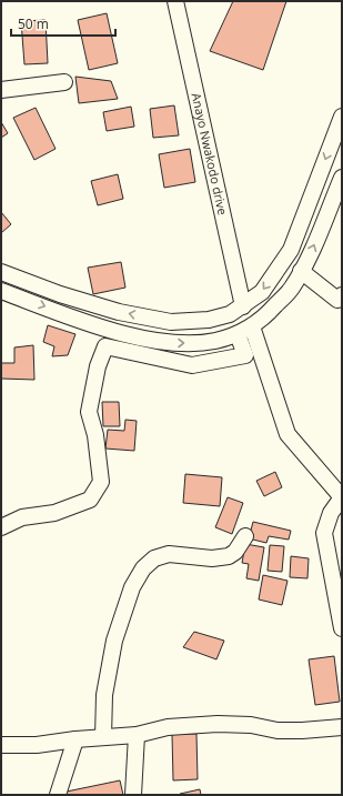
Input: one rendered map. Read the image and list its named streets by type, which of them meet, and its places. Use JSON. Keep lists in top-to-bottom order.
{
  "streets": {
    "street": ["Anayo Nwakodo drive"]
  },
  "scale_bar": "50 m"
}
